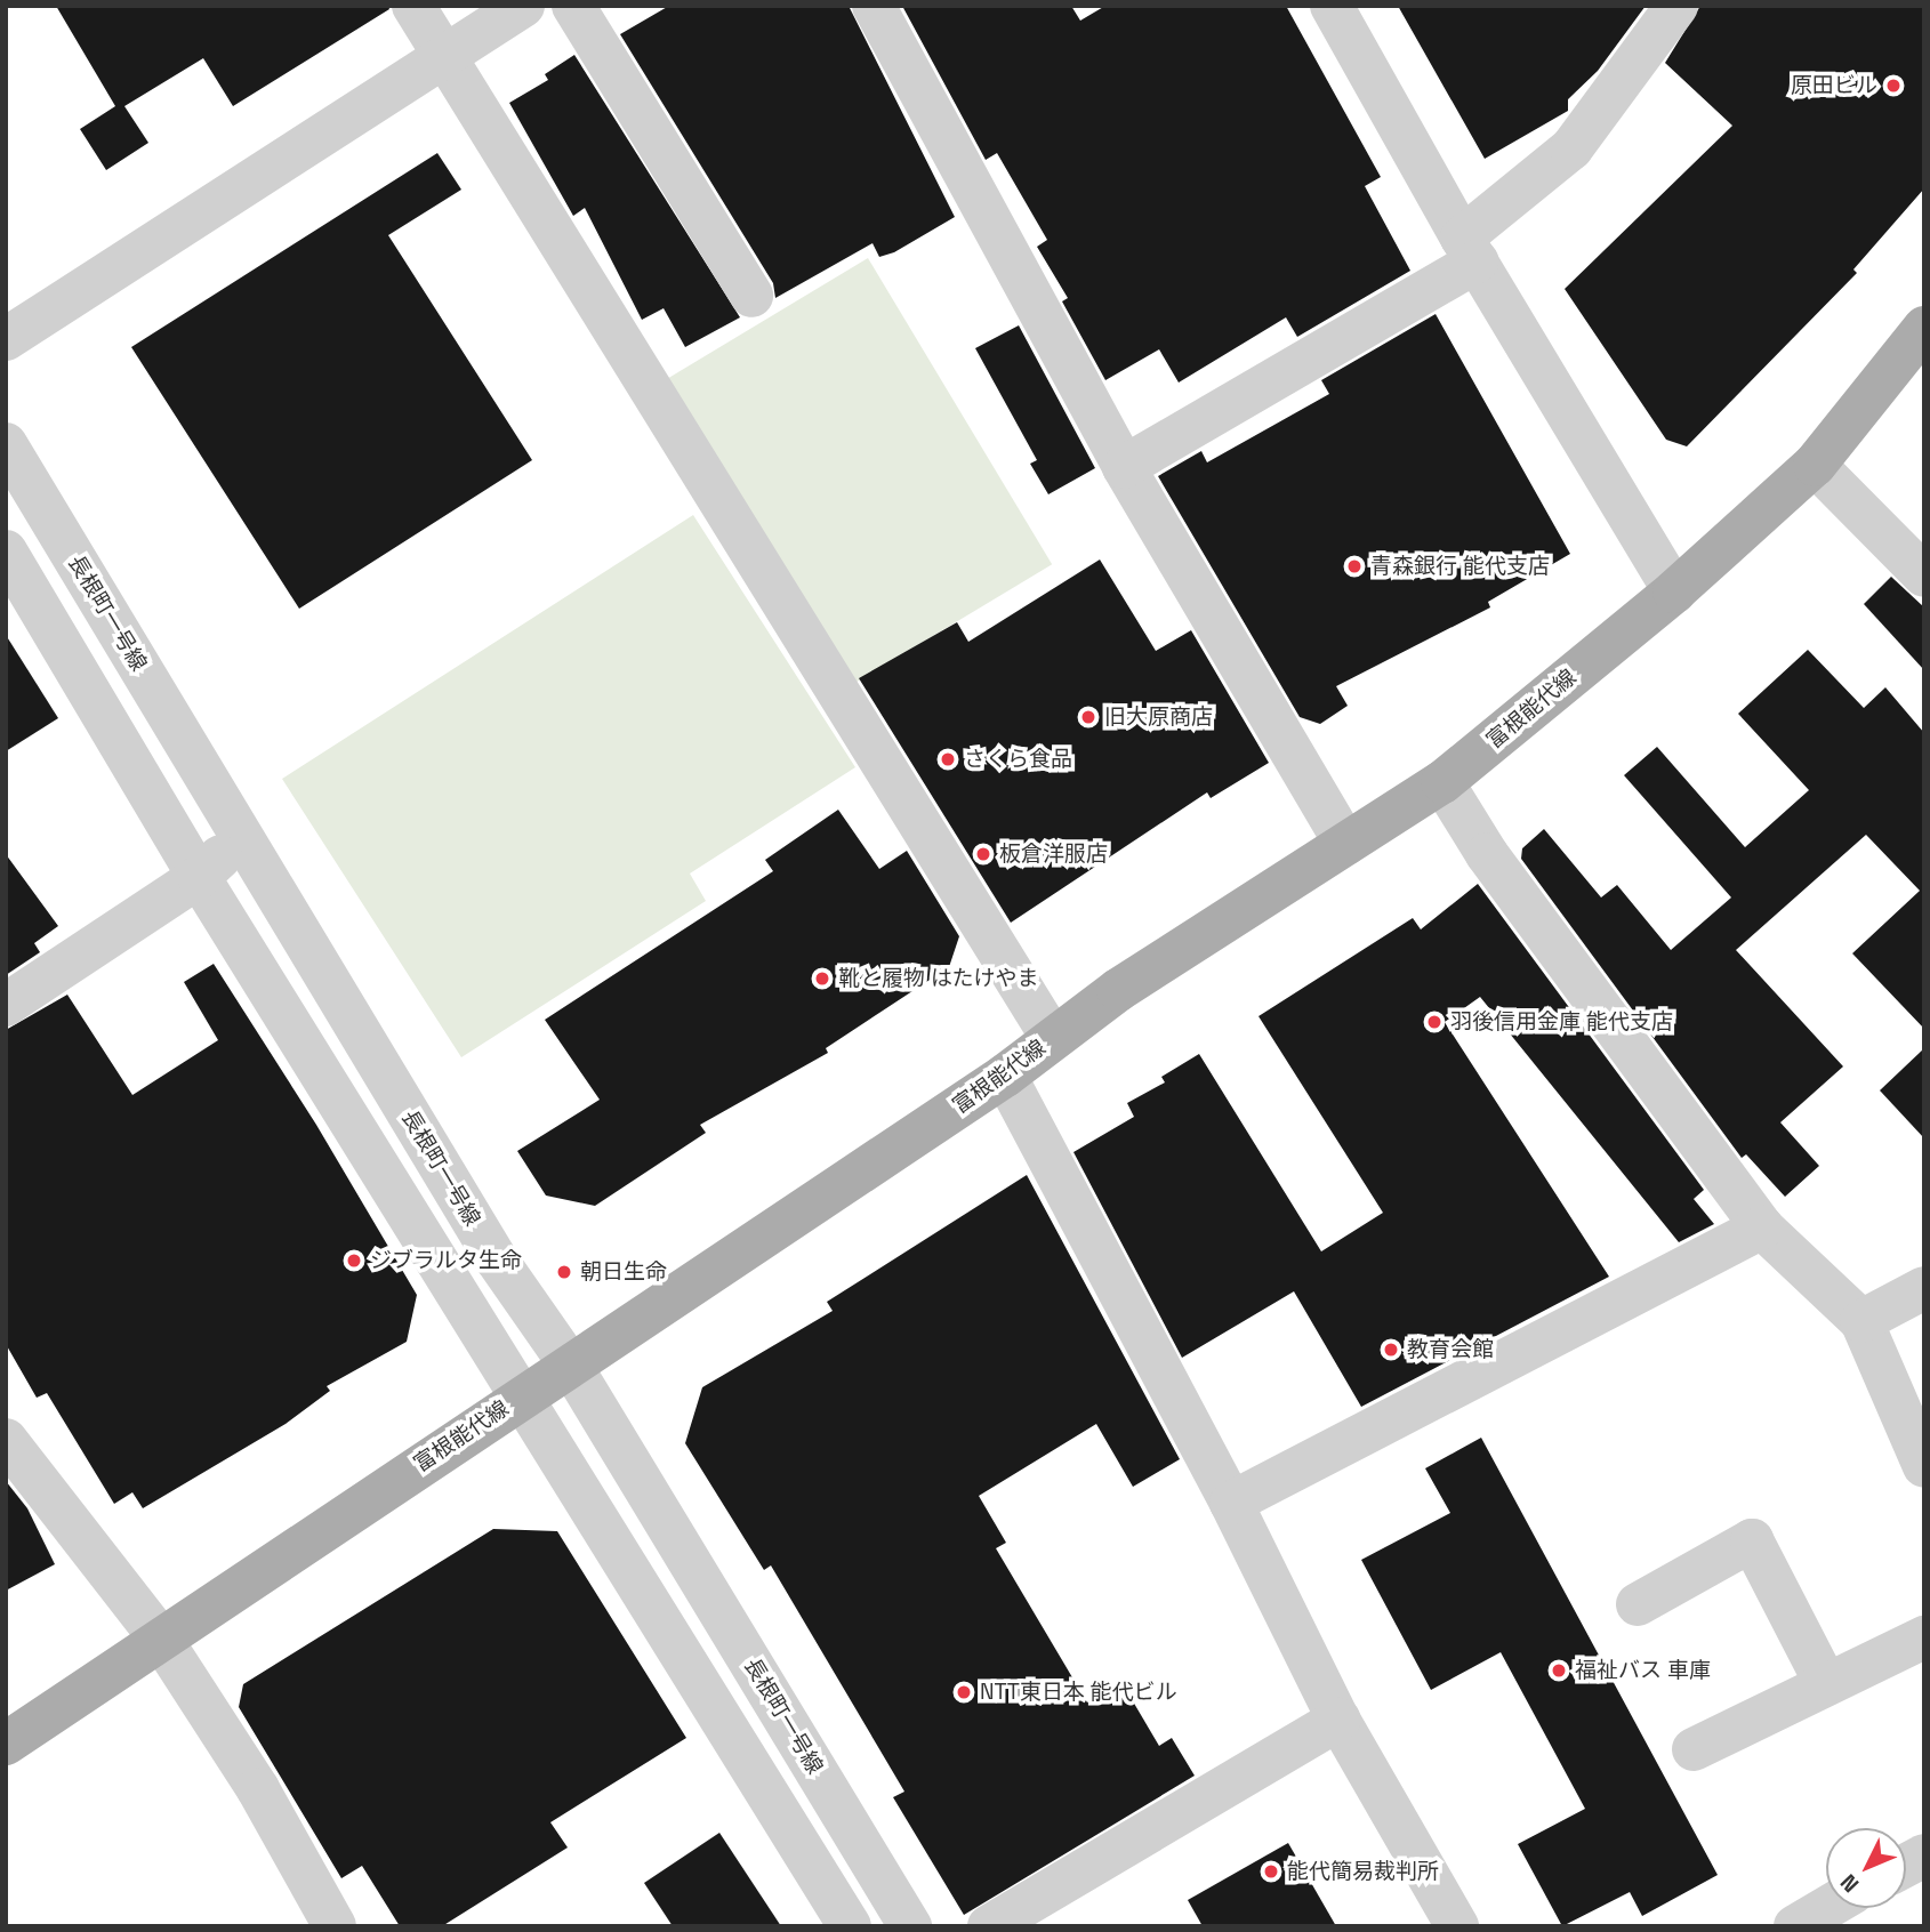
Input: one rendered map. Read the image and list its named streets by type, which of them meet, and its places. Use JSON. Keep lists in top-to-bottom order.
{
  "streets": {
    "main road": ["富根能代線"],
    "street": ["長根町一号線"]
  },
  "crossings": [
    ["長根町一号線", "富根能代線"]
  ],
  "places": [
    "原田ビル",
    "青森銀行 能代支店",
    "旧大原商店",
    "さくら食品",
    "板倉洋服店",
    "靴と履物 はたけやま",
    "羽後信用金庫 能代支店",
    "ジブラルタ生命",
    "朝日生命",
    "教育会館",
    "福祉バス 車庫",
    "NTT東日本 能代ビル",
    "能代簡易裁判所"
  ],
  "north": "bottom left"
}
